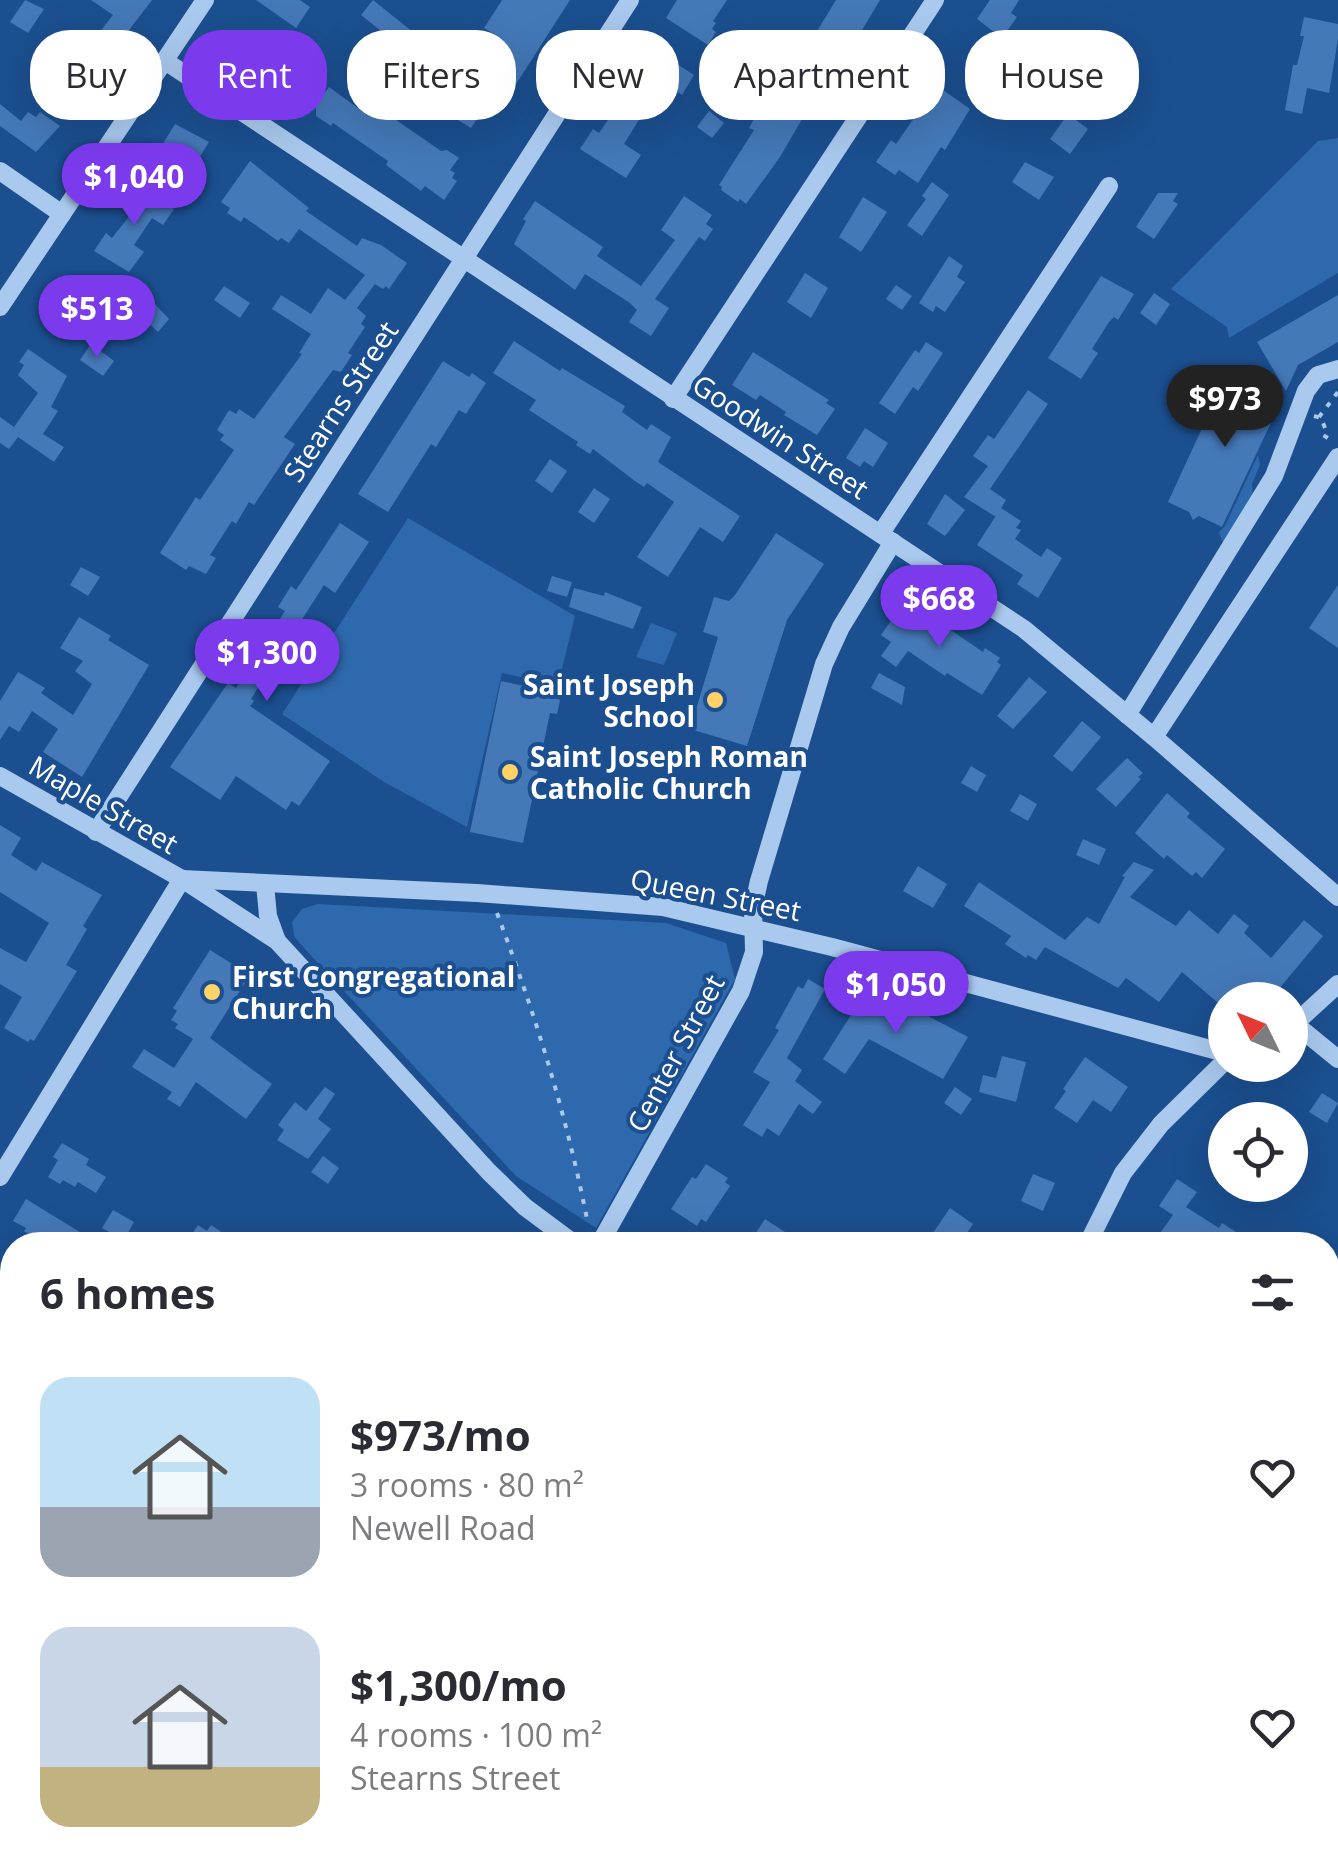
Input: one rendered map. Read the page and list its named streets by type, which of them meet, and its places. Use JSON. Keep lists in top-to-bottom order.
{
  "streets": {
    "street": [
      "Stearns Street",
      "Goodwin Street",
      "Maple Street",
      "Queen Street",
      "Center Street"
    ]
  },
  "crossings": [
    ["Stearns Street", "Goodwin Street"],
    ["Stearns Street", "Maple Street"],
    ["Goodwin Street", "Center Street"],
    ["Maple Street", "Queen Street"],
    ["Queen Street", "Center Street"]
  ],
  "places": ["Saint Joseph School", "Saint Joseph Roman Catholic Church", "First Congregational Church"],
  "north": "top left",
  "page": {
    "chip": [
      "Buy",
      "Rent",
      "Filters",
      "New",
      "Apartment",
      "House"
    ],
    "price": [
      "$1,040",
      "$513",
      "$973",
      "$668",
      "$1,300",
      "$1,050"
    ],
    "heading": "6 homes",
    "list": [
      {
        "name": "$973/mo",
        "note": "3 rooms · 80 m² · Newell Road"
      },
      {
        "name": "$1,300/mo",
        "note": "4 rooms · 100 m² · Stearns Street"
      }
    ]
  }
}
